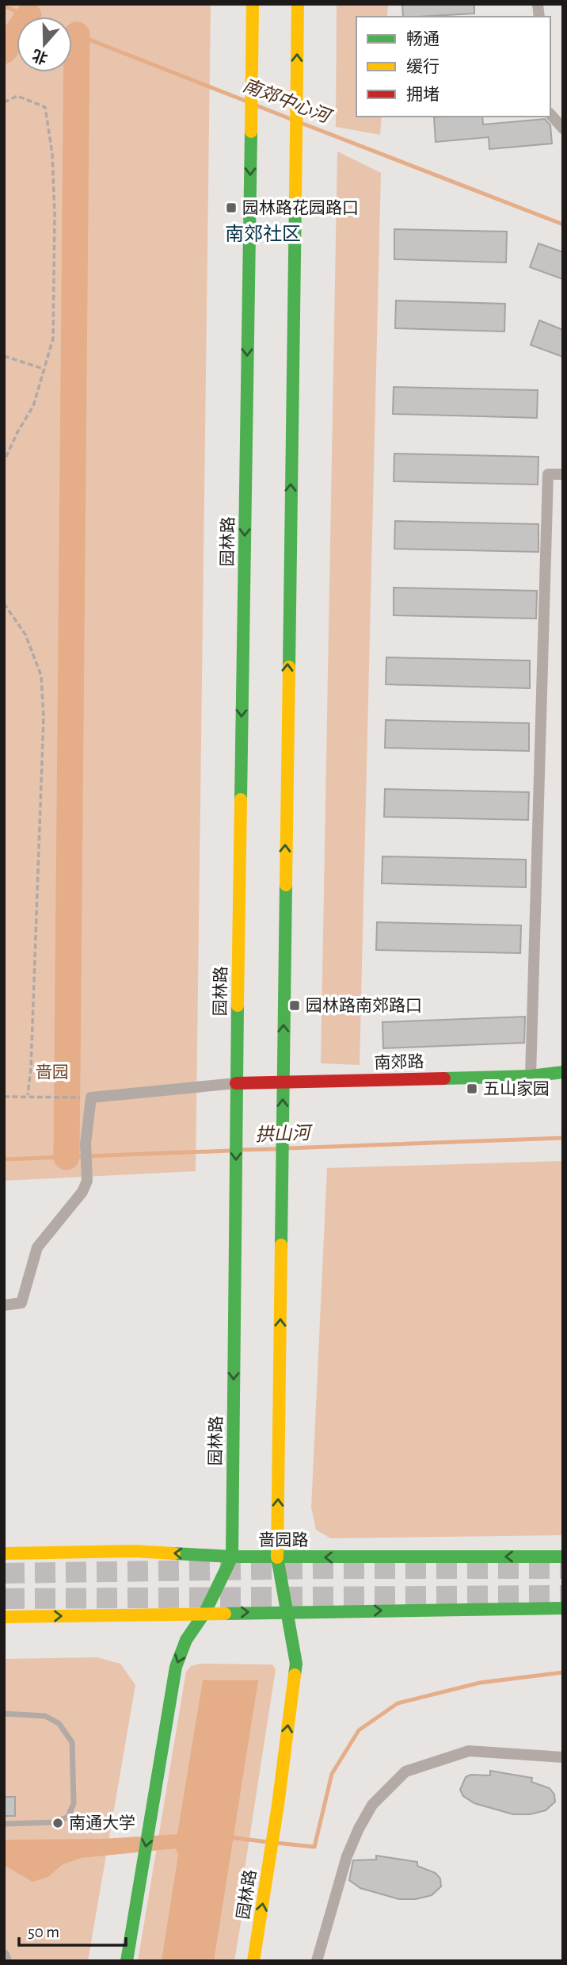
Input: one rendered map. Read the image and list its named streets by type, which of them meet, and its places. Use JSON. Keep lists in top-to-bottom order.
{
  "streets": {
    "main road": ["园林路", "南郊路", "啬园路"]
  },
  "crossings": [
    ["园林路", "南郊路"],
    ["园林路", "啬园路"]
  ],
  "districts": ["南郊社区"],
  "water": ["南郊中心河", "拱山河"],
  "parks": ["啬园"],
  "places": {
    "transit": ["园林路花园路口", "园林路南郊路口", "五山家园"],
    "other": ["南通大学"]
  },
  "legend": ["畅通", "缓行", "拥堵"],
  "scale_bar": "50 m",
  "north": "bottom"
}
